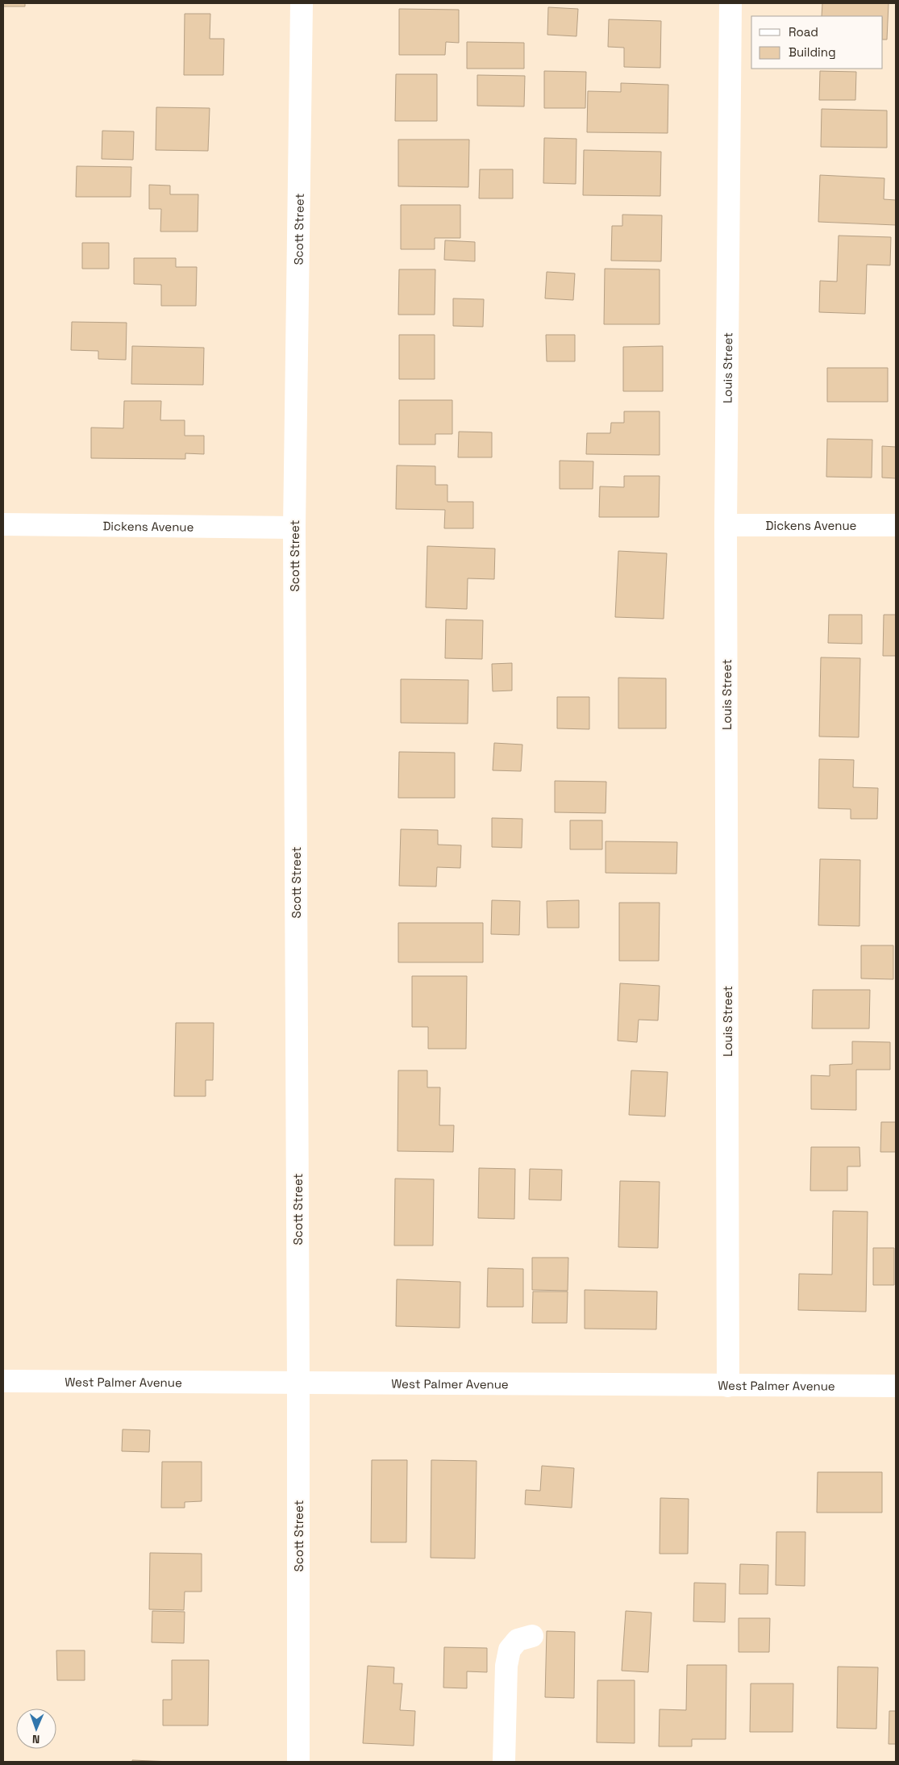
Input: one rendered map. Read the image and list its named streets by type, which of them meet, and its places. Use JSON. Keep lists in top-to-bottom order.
{
  "streets": {
    "street": [
      "Scott Street",
      "Louis Street",
      "Dickens Avenue",
      "West Palmer Avenue"
    ]
  },
  "crossings": [
    ["Scott Street", "Dickens Avenue"],
    ["Scott Street", "West Palmer Avenue"],
    ["Louis Street", "Dickens Avenue"],
    ["Louis Street", "West Palmer Avenue"]
  ],
  "legend": ["Road", "Building"],
  "north": "bottom"
}
